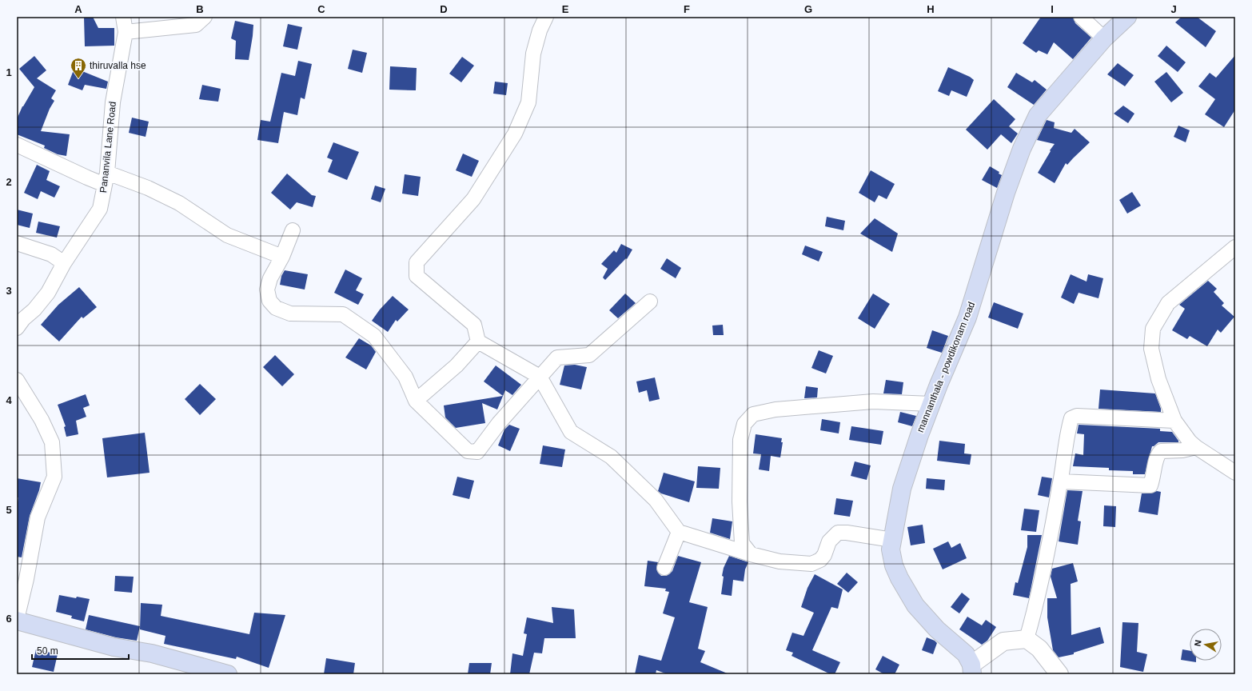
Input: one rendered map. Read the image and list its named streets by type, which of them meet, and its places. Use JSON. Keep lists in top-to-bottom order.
{
  "streets": {
    "main road": ["mannanthala - powdikonam road"],
    "street": ["Pananvila Lane Road"]
  },
  "places": {
    "building": ["thiruvalla hse"]
  },
  "scale_bar": "50 m",
  "north": "left",
  "grid": {
    "columns": [
      "A",
      "B",
      "C",
      "D",
      "E",
      "F",
      "G",
      "H",
      "I",
      "J"
    ],
    "rows": [
      "1",
      "2",
      "3",
      "4",
      "5",
      "6"
    ]
  }
}
